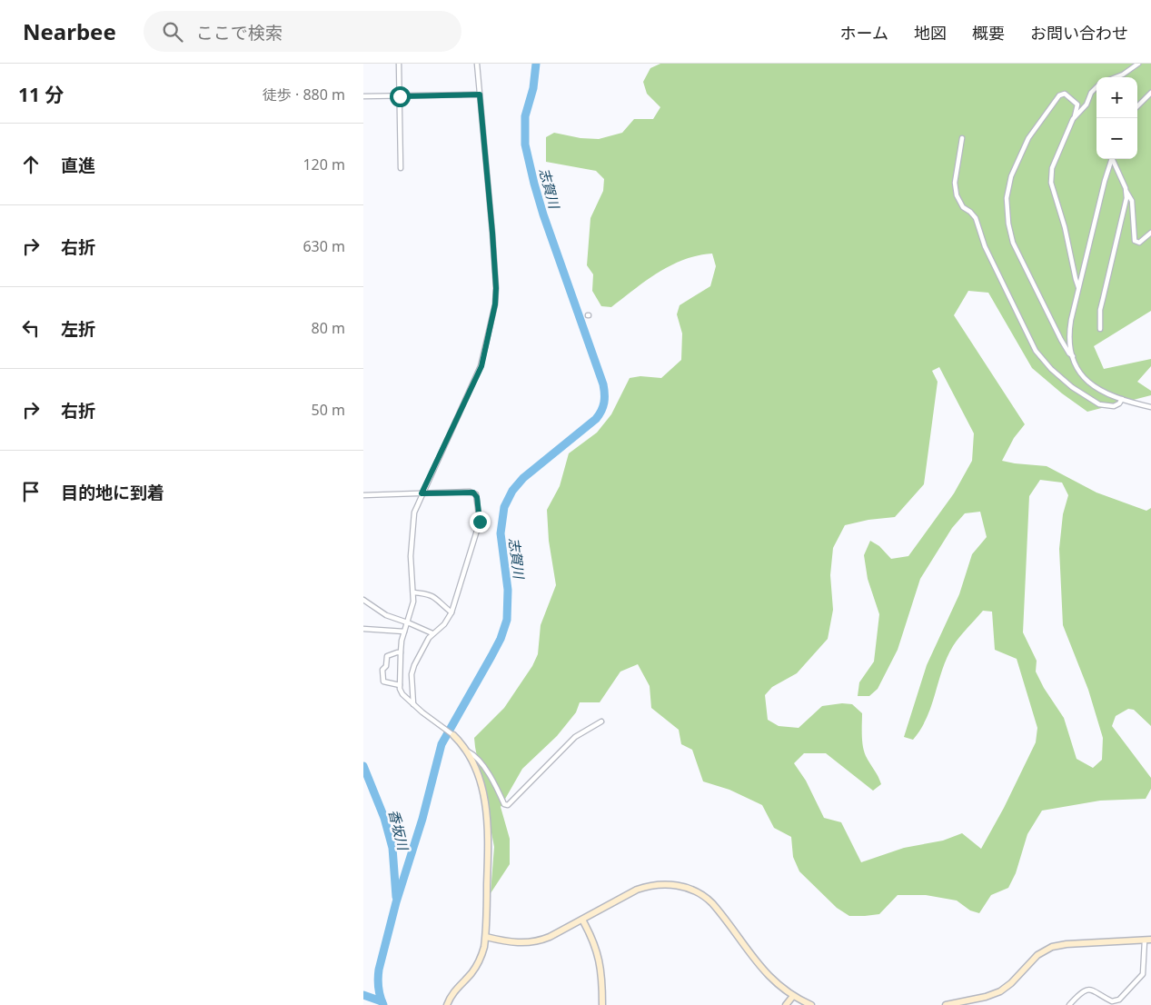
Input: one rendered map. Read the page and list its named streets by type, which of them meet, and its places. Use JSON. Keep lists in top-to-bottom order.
{
  "water": ["志賀川", "香坂川"],
  "page": {
    "header": "Nearbee",
    "search": "ここで検索",
    "nav": [
      "ホーム",
      "地図",
      "概要",
      "お問い合わせ"
    ],
    "heading": ["11 分", "徒歩 · 880 m"],
    "map_buttons": ["+", "−"],
    "list": [
      ["直進", "120 m"],
      ["右折", "630 m"],
      ["左折", "80 m"],
      ["右折", "50 m"],
      "目的地に到着"
    ]
  }
}
